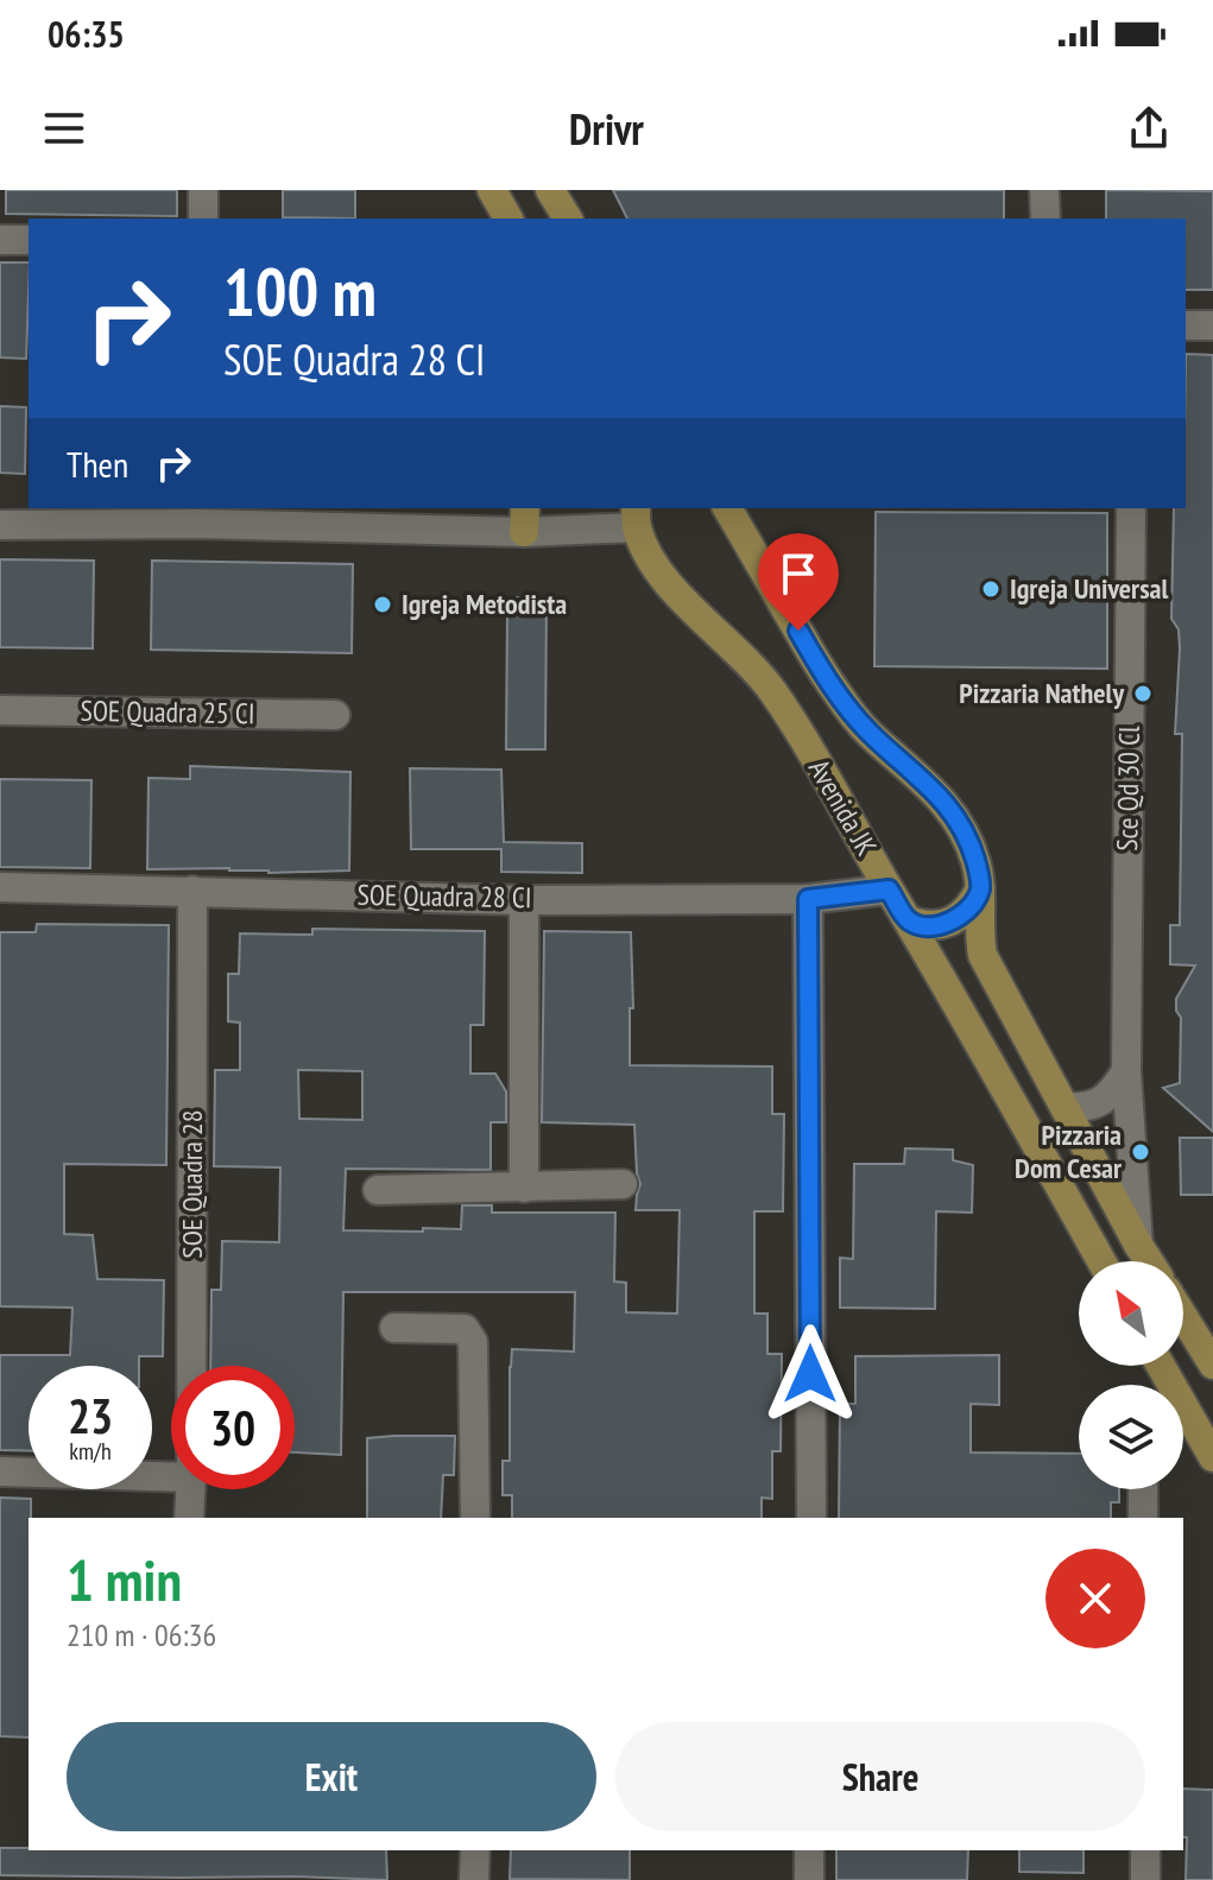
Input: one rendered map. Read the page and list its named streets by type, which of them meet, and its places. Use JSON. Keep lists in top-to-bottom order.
{
  "streets": {
    "main road": ["Avenida JK"],
    "street": [
      "SOE Quadra 25 CI",
      "Sce Qd 30 Cl",
      "SOE Quadra 28 CI",
      "SOE Quadra 28"
    ]
  },
  "crossings": [
    ["Sce Qd 30 Cl", "Avenida JK"],
    ["Avenida JK", "SOE Quadra 28 CI"],
    ["SOE Quadra 28 CI", "SOE Quadra 28"]
  ],
  "places": [
    "Igreja Universal",
    "Igreja Metodista",
    "Pizzaria Nathely",
    "Pizzaria Dom Cesar"
  ],
  "north": "top left",
  "page": {
    "status": "06:35",
    "header": "Drivr",
    "turn": ["100 m", "SOE Quadra 28 CI"],
    "then": "Then",
    "speed": "23 km/h",
    "limit": "30",
    "heading": ["1 min", "210 m · 06:36"],
    "buttons": ["Exit", "Share"]
  }
}
